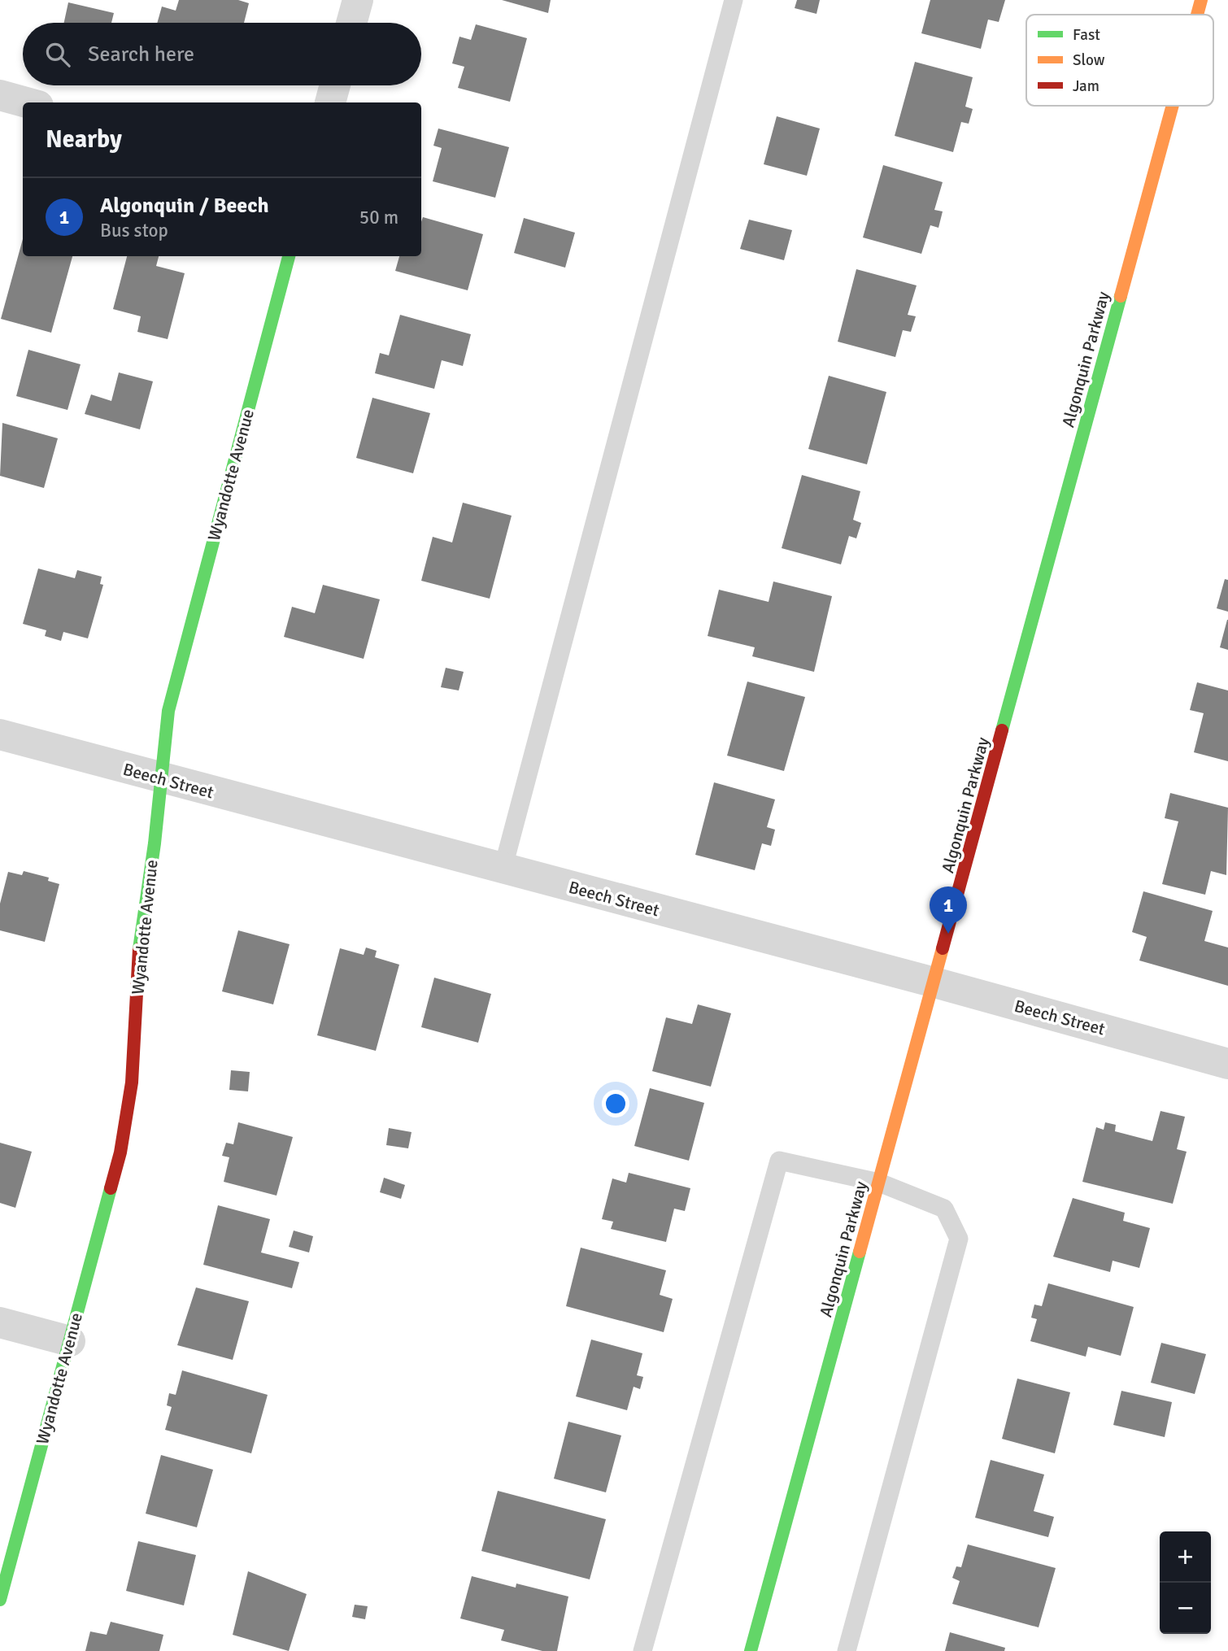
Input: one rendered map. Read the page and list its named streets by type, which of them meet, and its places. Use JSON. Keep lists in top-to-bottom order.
{
  "streets": {
    "main road": ["Algonquin Parkway", "Wyandotte Avenue"],
    "street": ["Beech Street"]
  },
  "crossings": [
    ["Algonquin Parkway", "Beech Street"],
    ["Wyandotte Avenue", "Beech Street"]
  ],
  "legend": ["Fast", "Slow", "Jam"],
  "page": {
    "search": "Search here",
    "heading": "Nearby",
    "list": [
      {
        "mark": "1",
        "name": "Algonquin / Beech",
        "note": "Bus stop",
        "value": "50 m"
      }
    ],
    "pins": "1",
    "map_buttons": ["+", "−"]
  }
}
